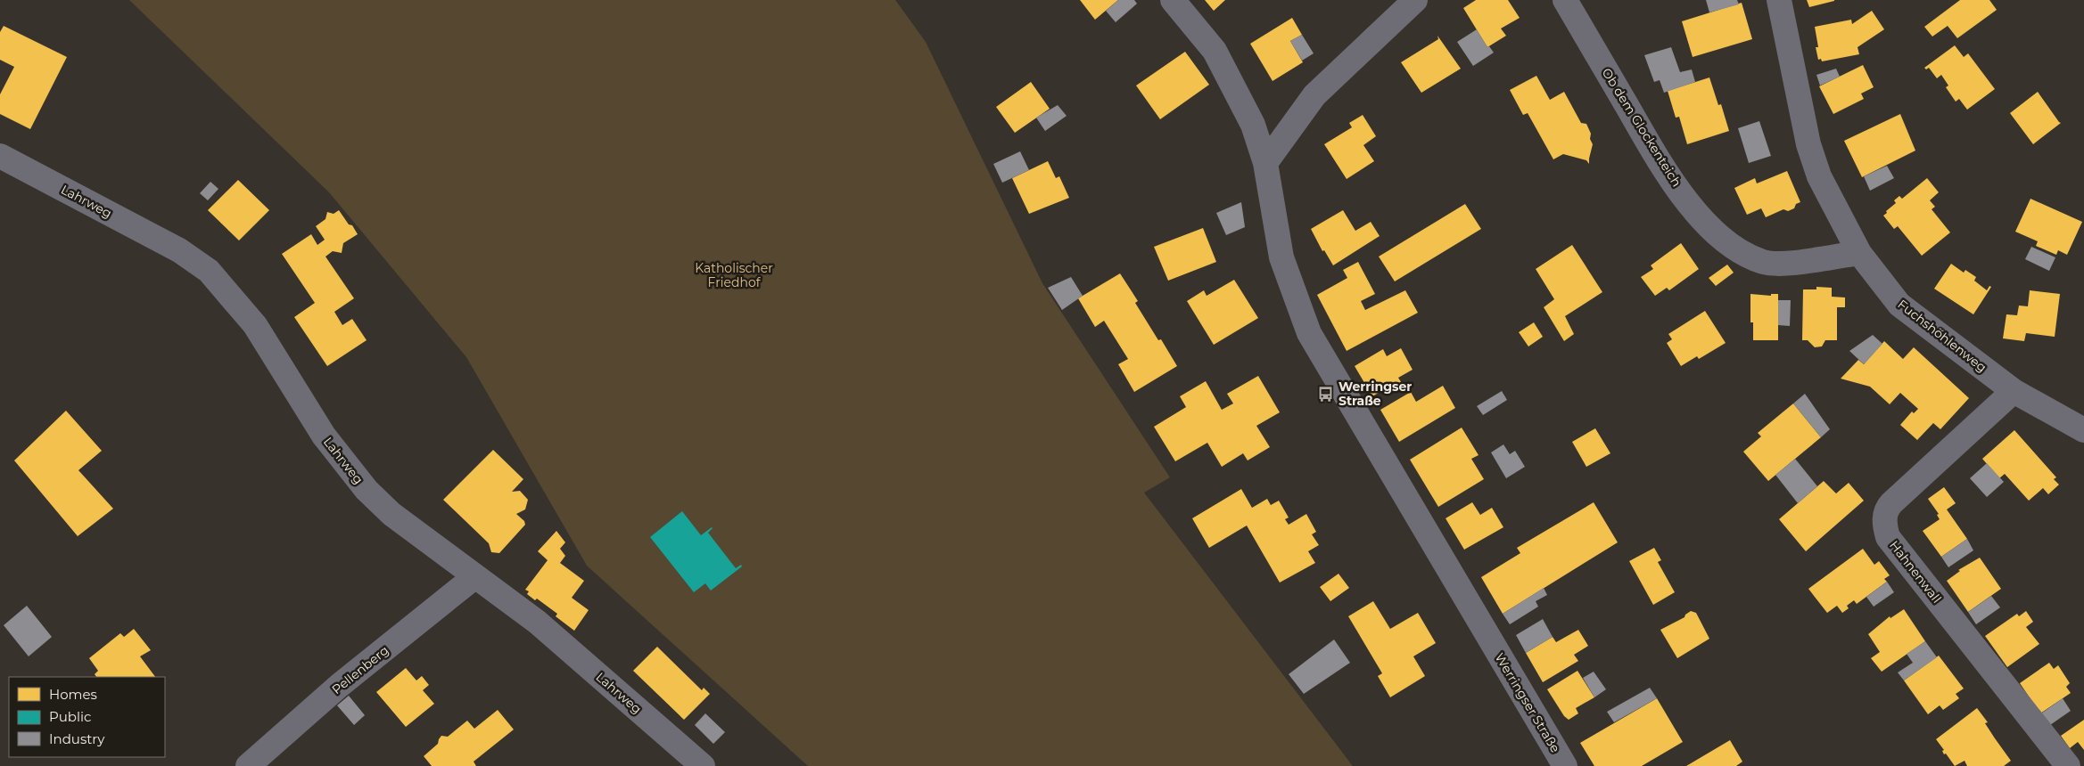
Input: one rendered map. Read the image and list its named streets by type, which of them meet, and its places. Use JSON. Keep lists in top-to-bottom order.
{
  "streets": {
    "street": [
      "Ob dem Glockenteich",
      "Lahrweg",
      "Fuchshöhlenweg",
      "Hahnenwall",
      "Pellenberg",
      "Werringser Straße"
    ]
  },
  "crossings": [
    ["Ob dem Glockenteich", "Fuchshöhlenweg"],
    ["Lahrweg", "Pellenberg"],
    ["Fuchshöhlenweg", "Hahnenwall"]
  ],
  "parks": ["Katholischer Friedhof"],
  "places": {
    "bus stop": ["Werringser Straße"]
  },
  "legend": ["Homes", "Public", "Industry"]
}
